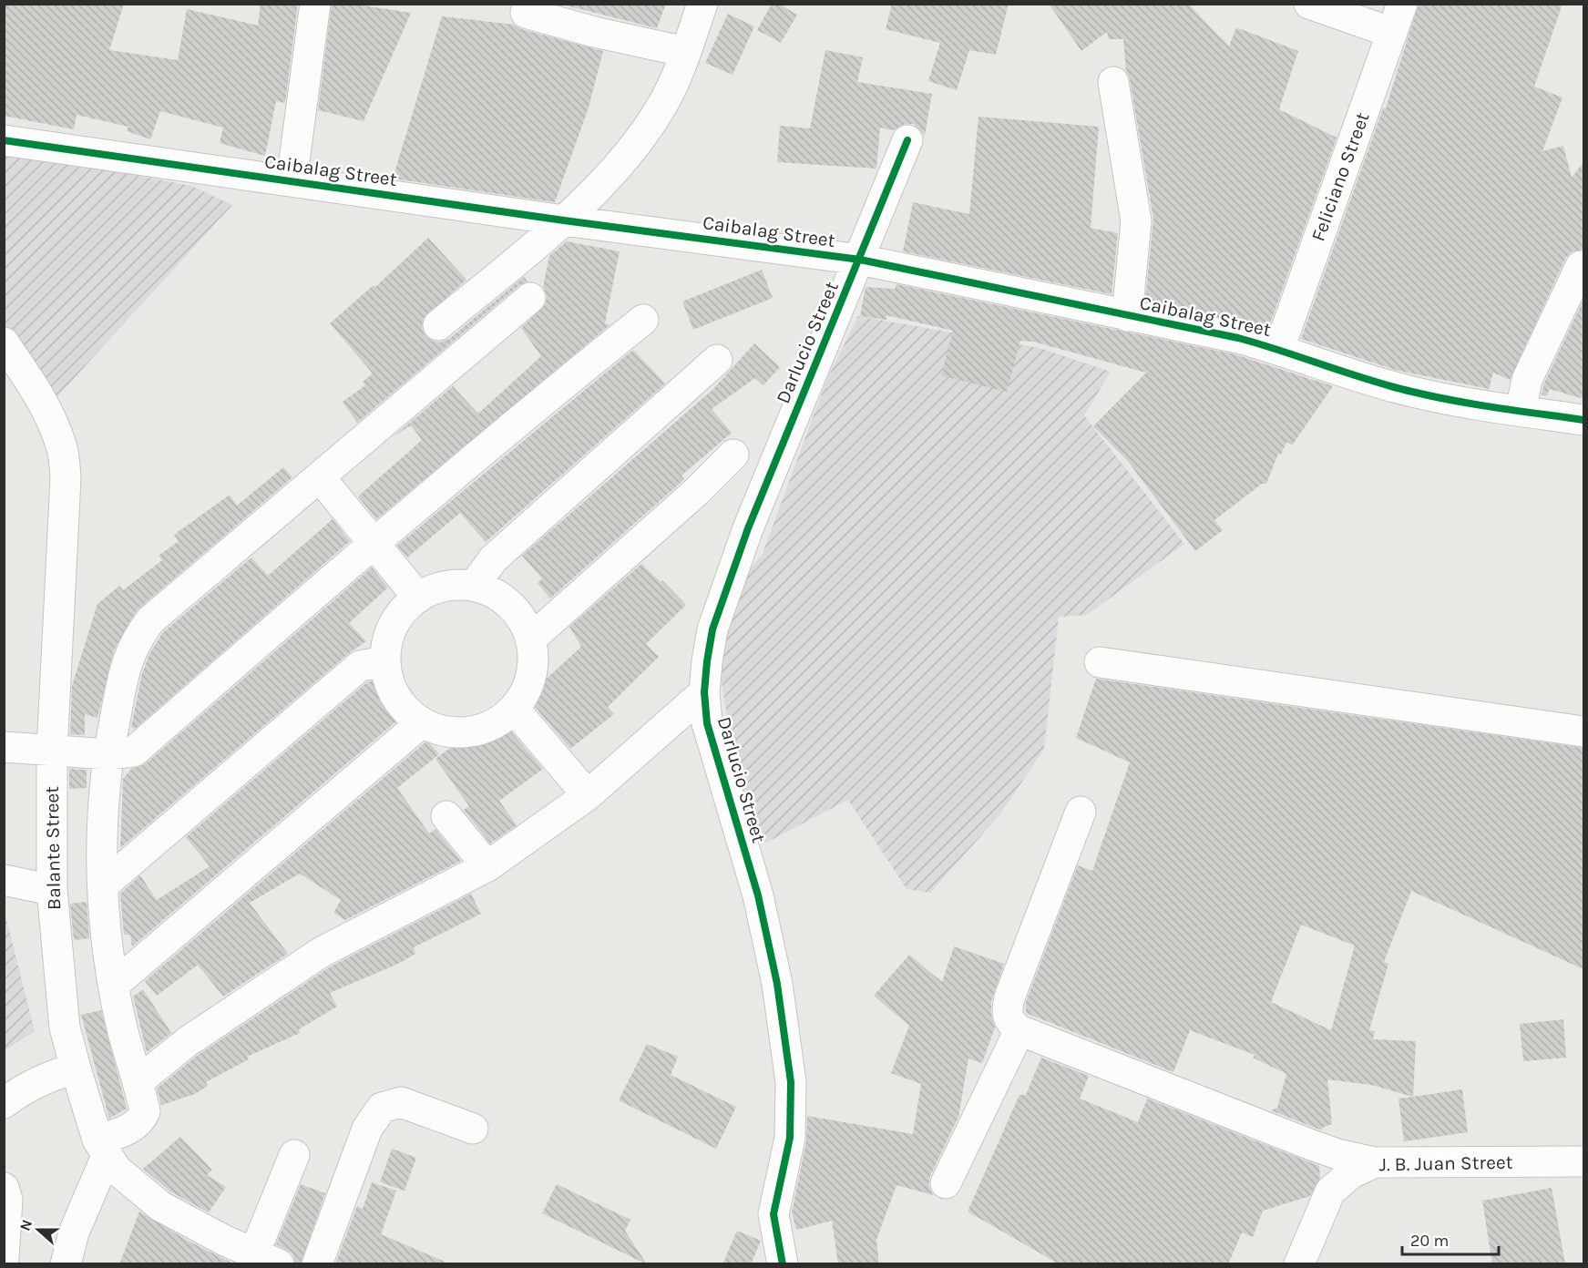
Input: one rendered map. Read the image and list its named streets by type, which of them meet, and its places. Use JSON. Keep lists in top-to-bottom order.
{
  "streets": {
    "street": [
      "Caibalag Street",
      "Feliciano Street",
      "Darlucio Street",
      "Balante Street",
      "J. B. Juan Street"
    ]
  },
  "crossings": [
    ["Caibalag Street", "Feliciano Street"],
    ["Caibalag Street", "Darlucio Street"]
  ],
  "scale_bar": "20 m",
  "north": "left"
}
